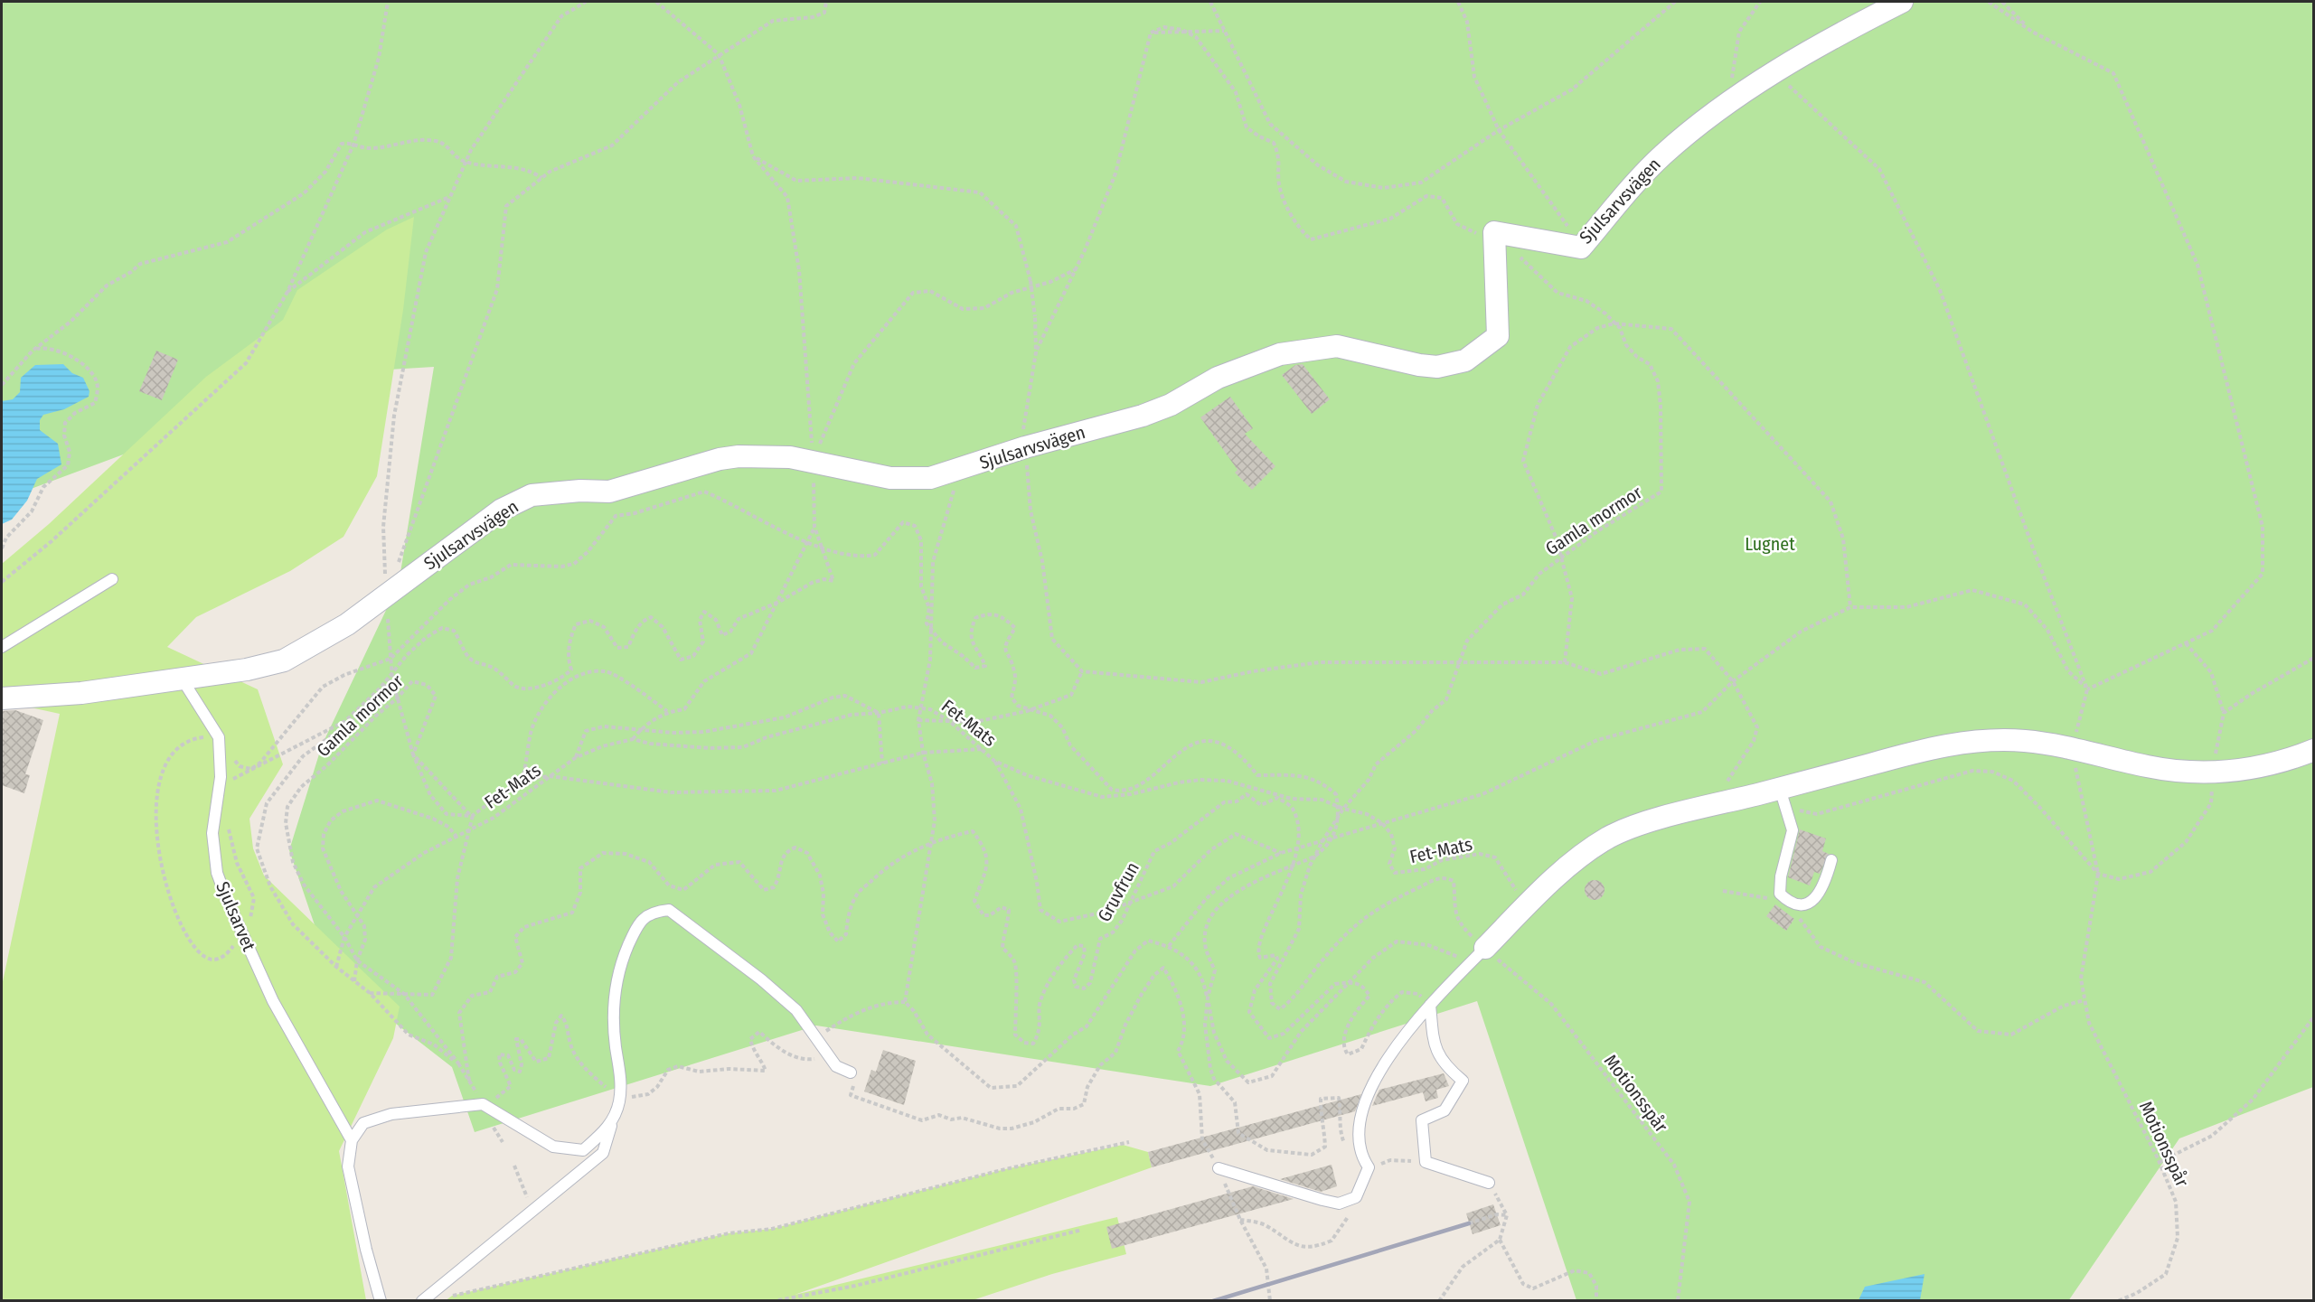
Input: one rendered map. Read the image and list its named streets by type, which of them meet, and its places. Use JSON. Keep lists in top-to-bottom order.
{
  "streets": {
    "street": ["Sjulsarvsvägen"],
    "lane": ["Sjulsarvet"],
    "path": [
      "Gamla mormor",
      "Fet-Mats",
      "Gruvfrun",
      "Motionsspår"
    ]
  },
  "crossings": [
    ["Sjulsarvsvägen", "Gamla mormor"],
    ["Sjulsarvsvägen", "Sjulsarvet"],
    ["Gamla mormor", "Fet-Mats"],
    ["Gamla mormor", "Motionsspår"]
  ],
  "parks": ["Lugnet"]
}
